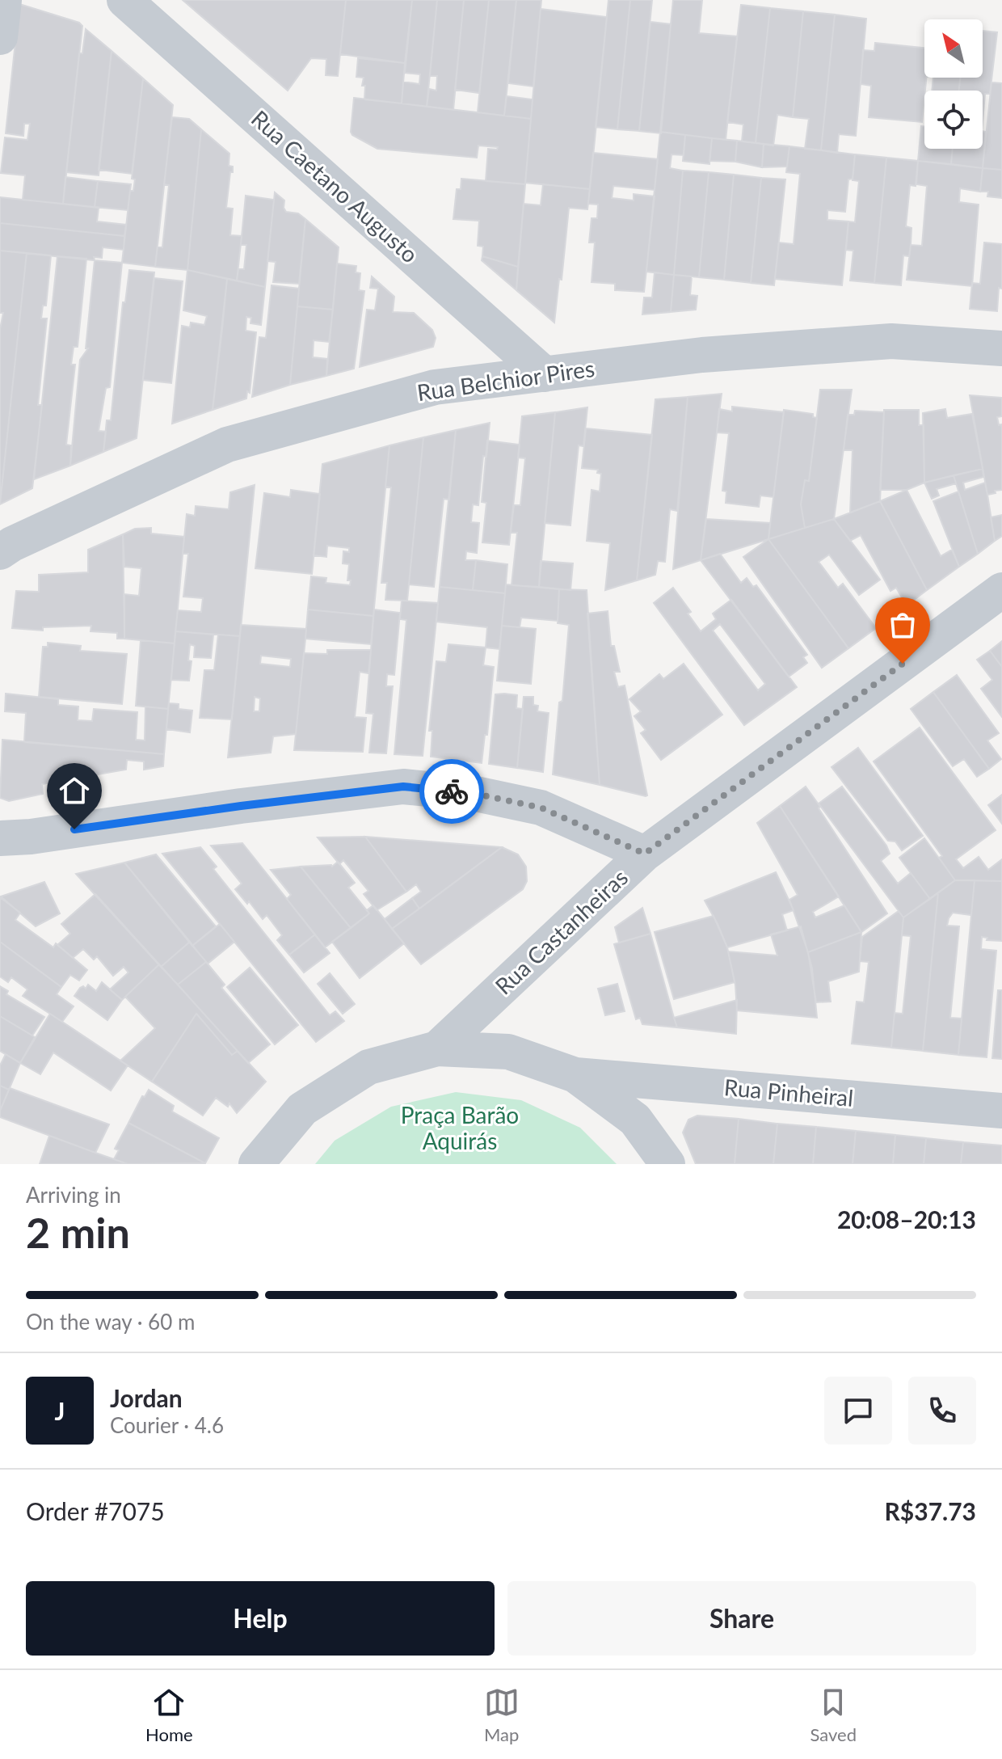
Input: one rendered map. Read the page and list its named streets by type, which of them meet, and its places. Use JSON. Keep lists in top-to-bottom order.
{
  "streets": {
    "street": [
      "Rua Caetano Augusto",
      "Rua Belchior Pires",
      "Rua Castanheiras",
      "Rua Pinheiral"
    ]
  },
  "crossings": [
    ["Rua Caetano Augusto", "Rua Belchior Pires"]
  ],
  "parks": ["Praça Barão Aquirás"],
  "north": "top left",
  "page": {
    "heading": ["2 min", "Arriving in", "20:08–20:13"],
    "panel": [
      "Jordan",
      "Courier · 4.6",
      "Order #7075",
      "R$37.73"
    ],
    "bar": "On the way · 60 m",
    "round": "J",
    "buttons": ["Help", "Share"],
    "tabs": ["Home", "Map", "Saved"]
  }
}
